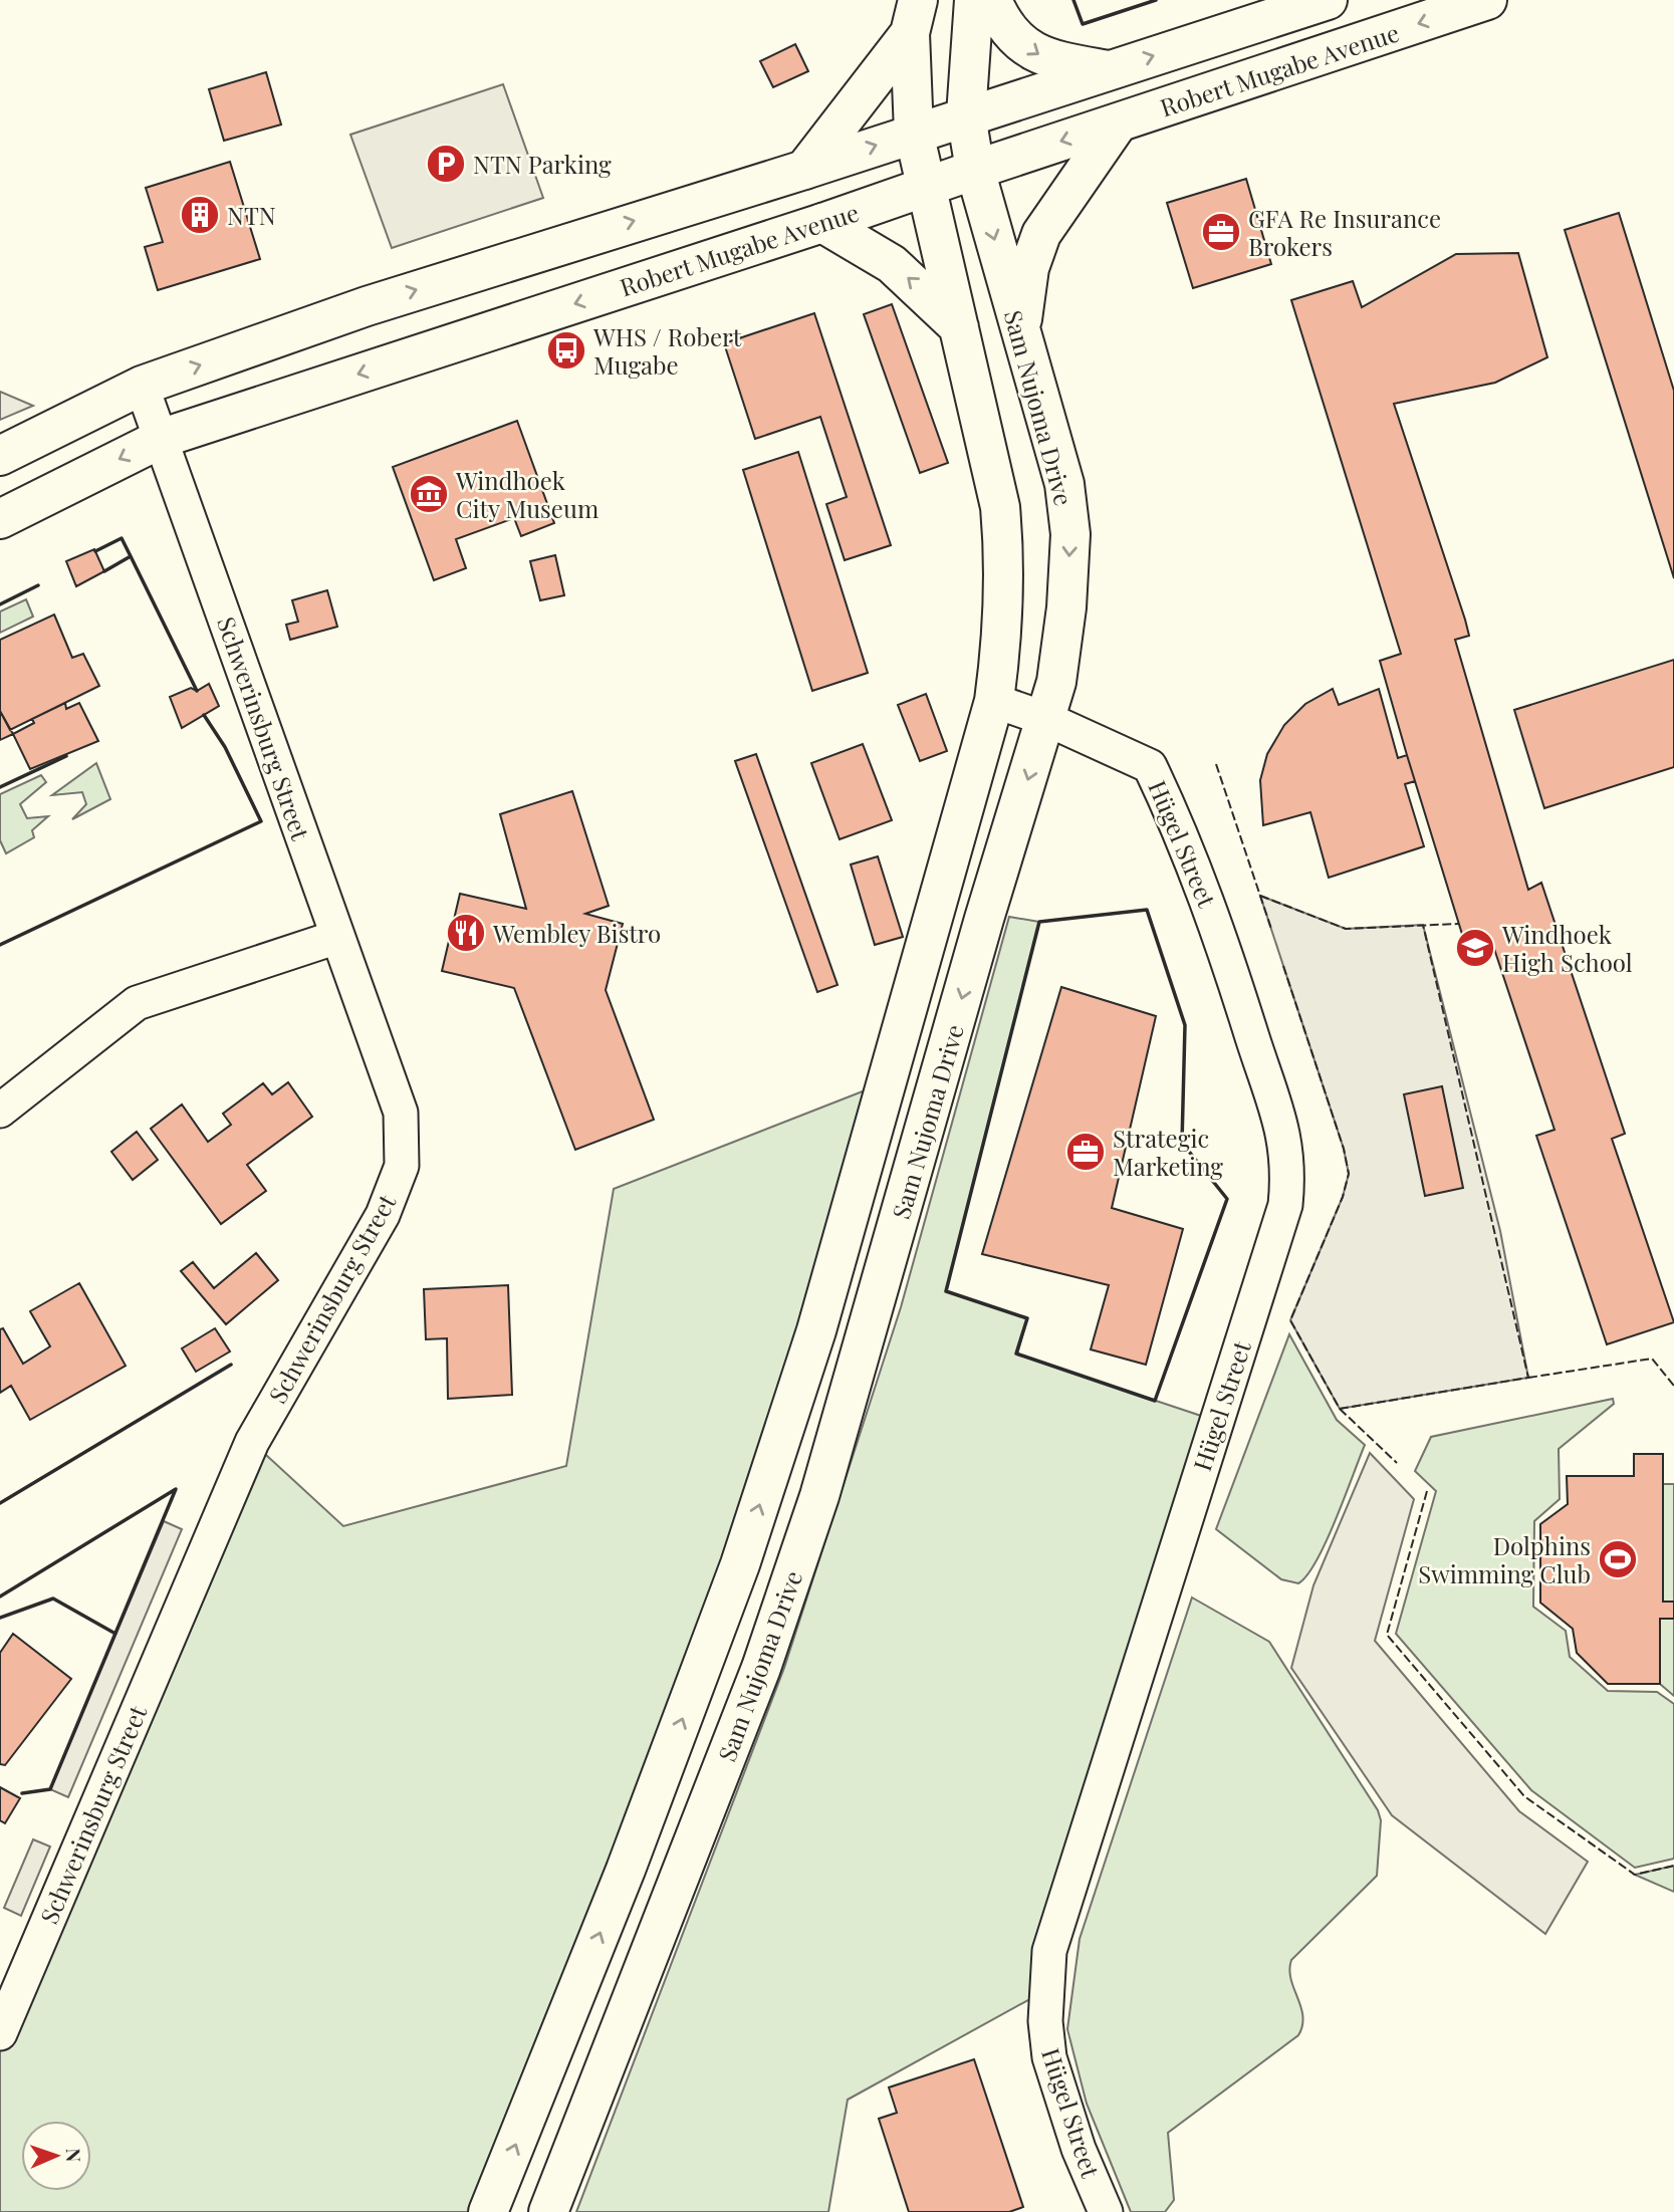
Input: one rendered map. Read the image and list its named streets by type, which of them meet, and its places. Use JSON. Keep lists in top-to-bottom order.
{
  "streets": {
    "main road": ["Robert Mugabe Avenue", "Sam Nujoma Drive"],
    "street": ["Schwerinsburg Street", "Hügel Street"]
  },
  "crossings": [
    ["Robert Mugabe Avenue", "Sam Nujoma Drive"],
    ["Robert Mugabe Avenue", "Schwerinsburg Street"],
    ["Sam Nujoma Drive", "Hügel Street"]
  ],
  "places": {
    "parking": ["NTN Parking"],
    "building": ["NTN"],
    "office": ["GFA Re Insurance Brokers", "Strategic Marketing"],
    "bus stop": ["WHS / Robert Mugabe"],
    "museum": ["Windhoek City Museum"],
    "restaurant": ["Wembley Bistro"],
    "school or university": ["Windhoek High School"],
    "sports": ["Dolphins Swimming Club"]
  },
  "north": "right"
}
